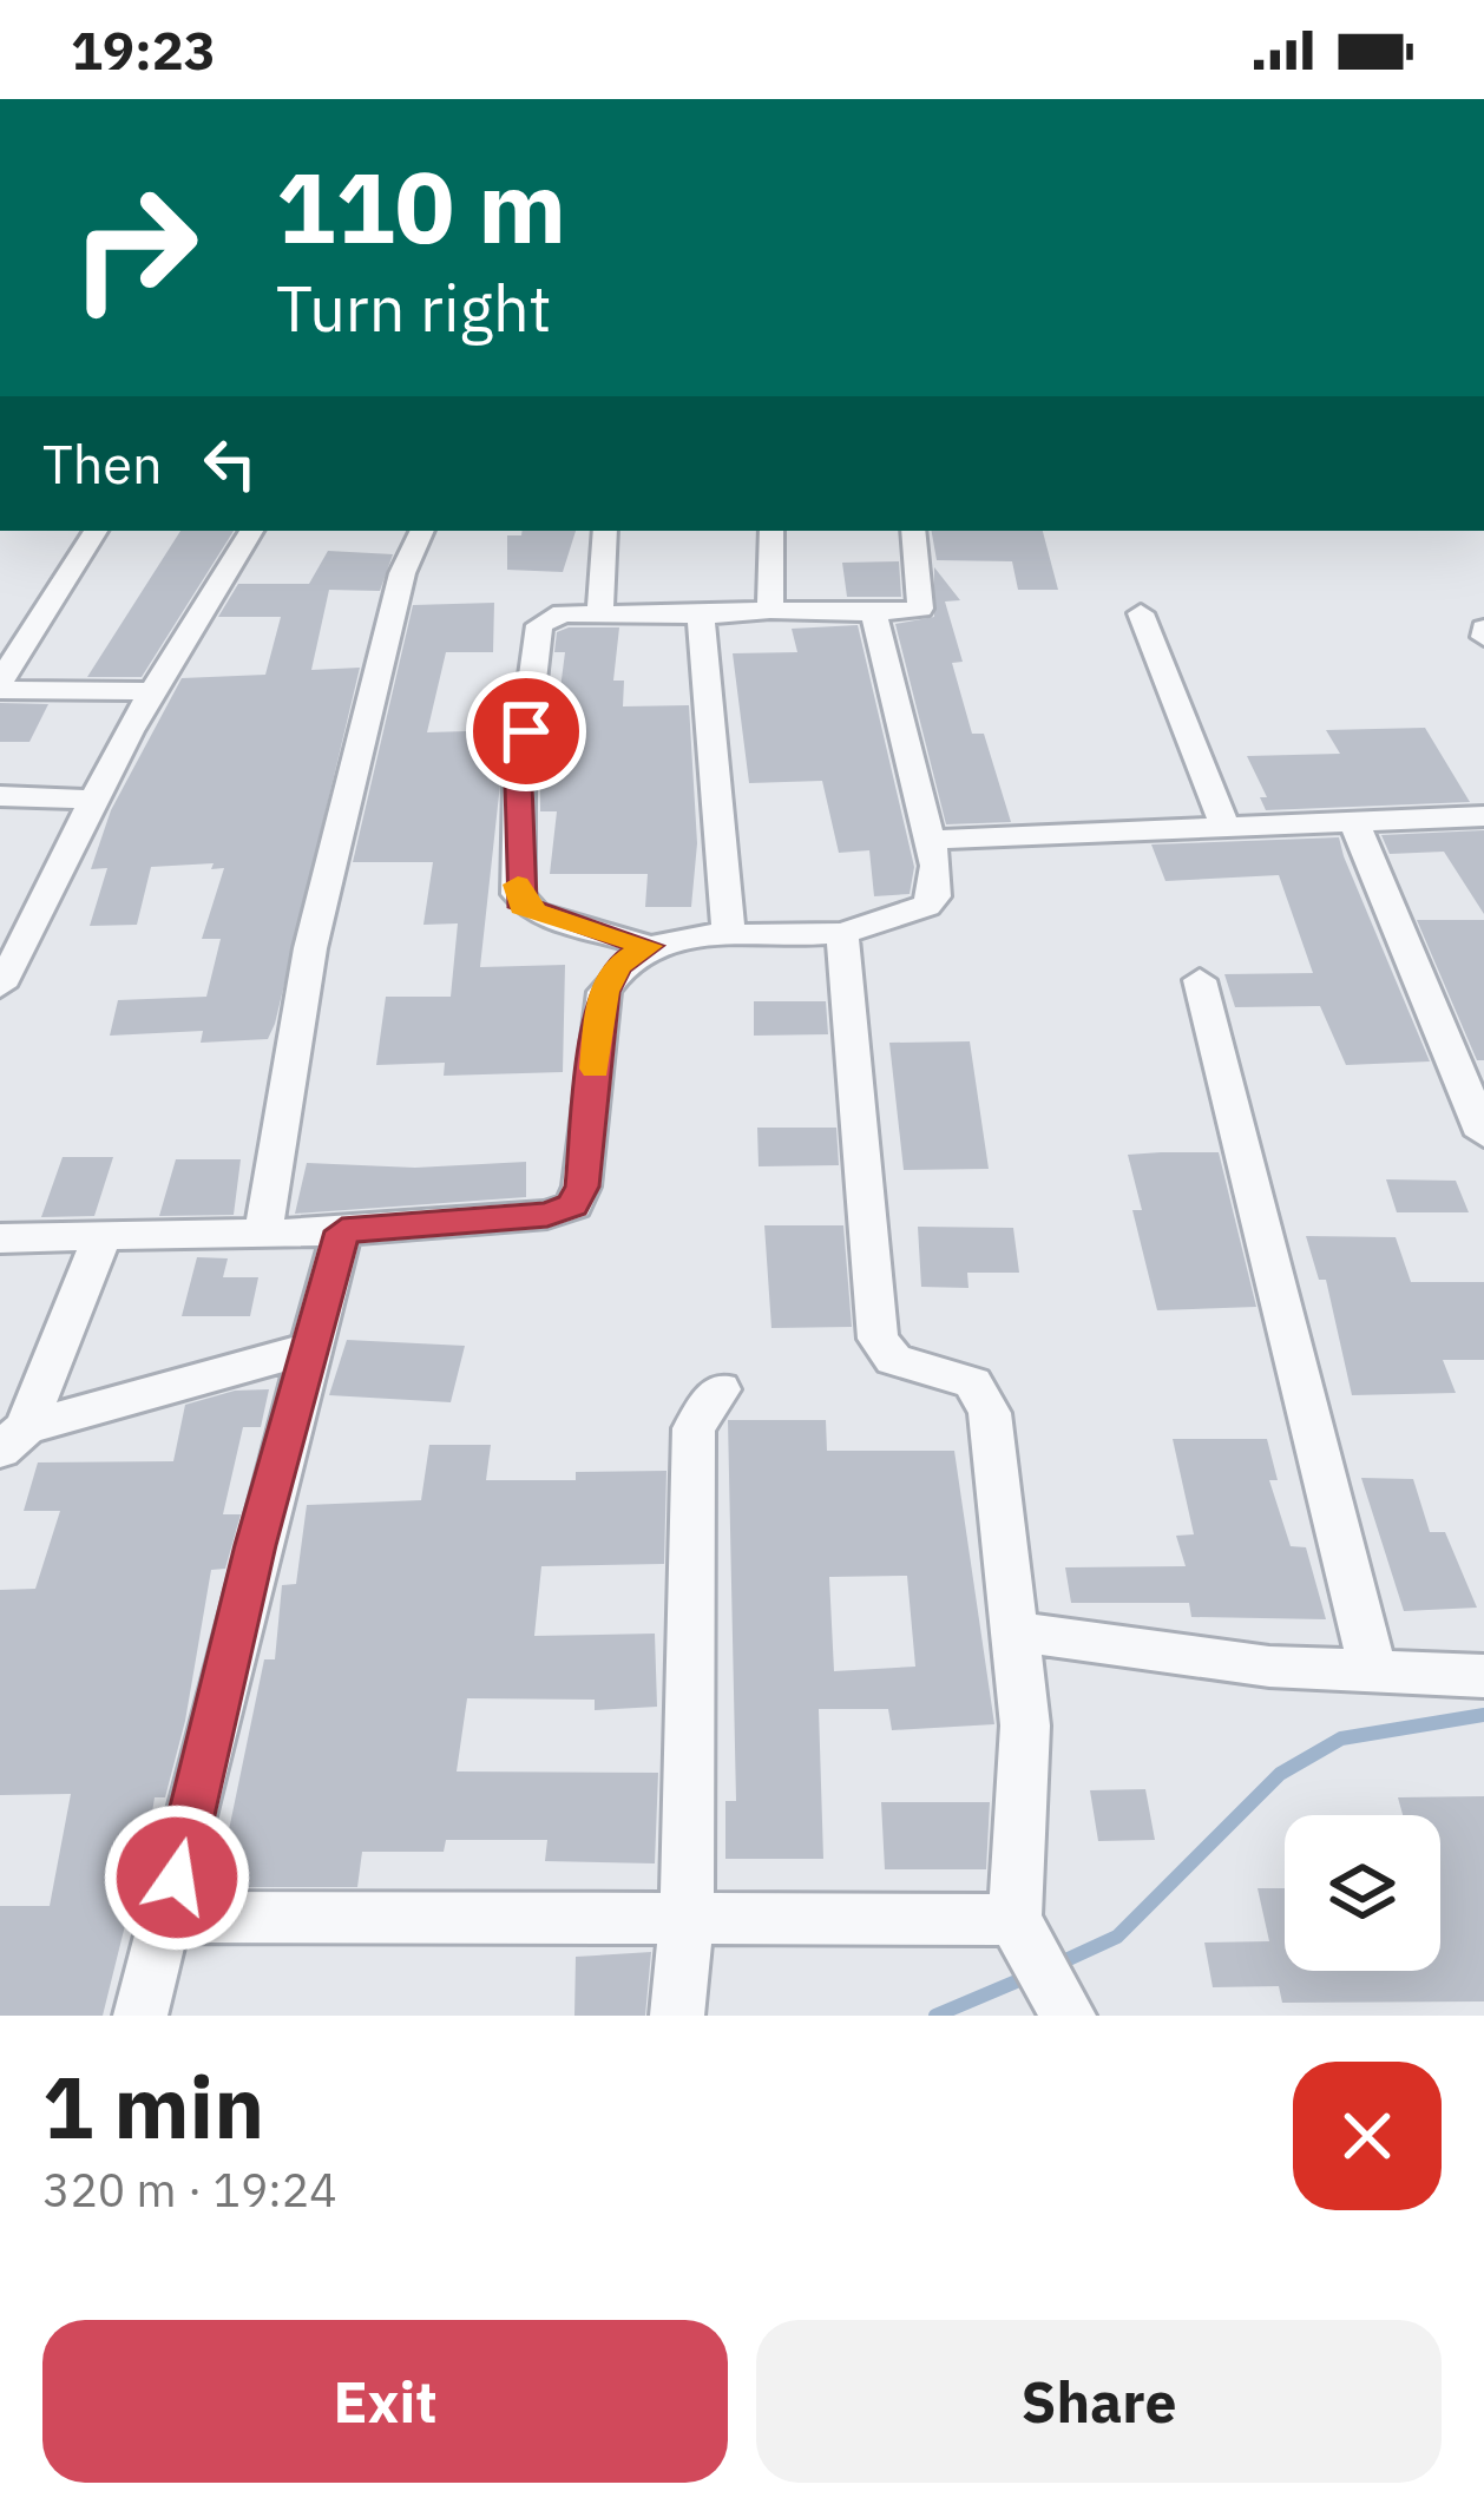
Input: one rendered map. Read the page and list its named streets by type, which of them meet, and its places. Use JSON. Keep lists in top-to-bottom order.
{
  "page": {
    "status": "19:23",
    "turn": ["110 m", "Turn right"],
    "then": "Then",
    "heading": ["1 min", "320 m · 19:24"],
    "buttons": ["Exit", "Share"]
  }
}
